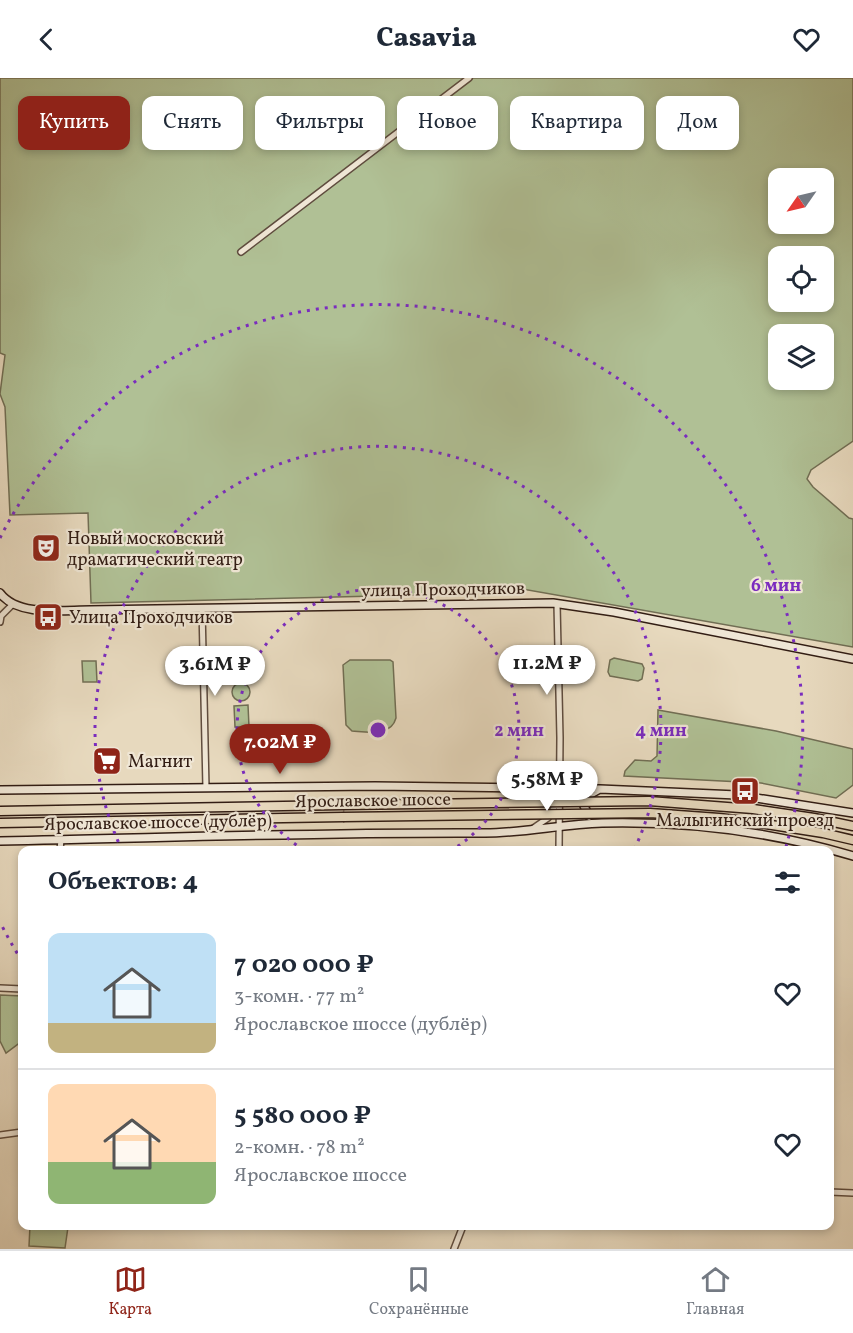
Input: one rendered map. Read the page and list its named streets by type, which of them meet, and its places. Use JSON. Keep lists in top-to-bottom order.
{
  "streets": {
    "main road": ["Ярославское шоссе"],
    "street": ["улица Проходчиков", "Ярославское шоссе (дублёр)"]
  },
  "places": {
    "theatre": ["Новый московский драматический театр"],
    "bus stop": ["Улица Проходчиков", "Малыгинский проезд"],
    "supermarket": ["Магнит"]
  },
  "north": "bottom left",
  "page": {
    "header": "Casavia",
    "chip": [
      "Купить",
      "Снять",
      "Фильтры",
      "Новое",
      "Квартира",
      "Дом"
    ],
    "price": [
      "11.2M ₽",
      "3.61M ₽",
      "7.02M ₽",
      "5.58M ₽"
    ],
    "heading": "Объектов: 4",
    "list": [
      {
        "name": "7 020 000 ₽",
        "note": "3-комн. · 77 m² · Ярославское шоссе (дублёр)"
      },
      {
        "name": "5 580 000 ₽",
        "note": "2-комн. · 78 m² · Ярославское шоссе"
      }
    ],
    "tabs": ["Карта", "Сохранённые", "Главная"]
  },
  "rings": ["6 мин", "2 мин", "4 мин"]
}
